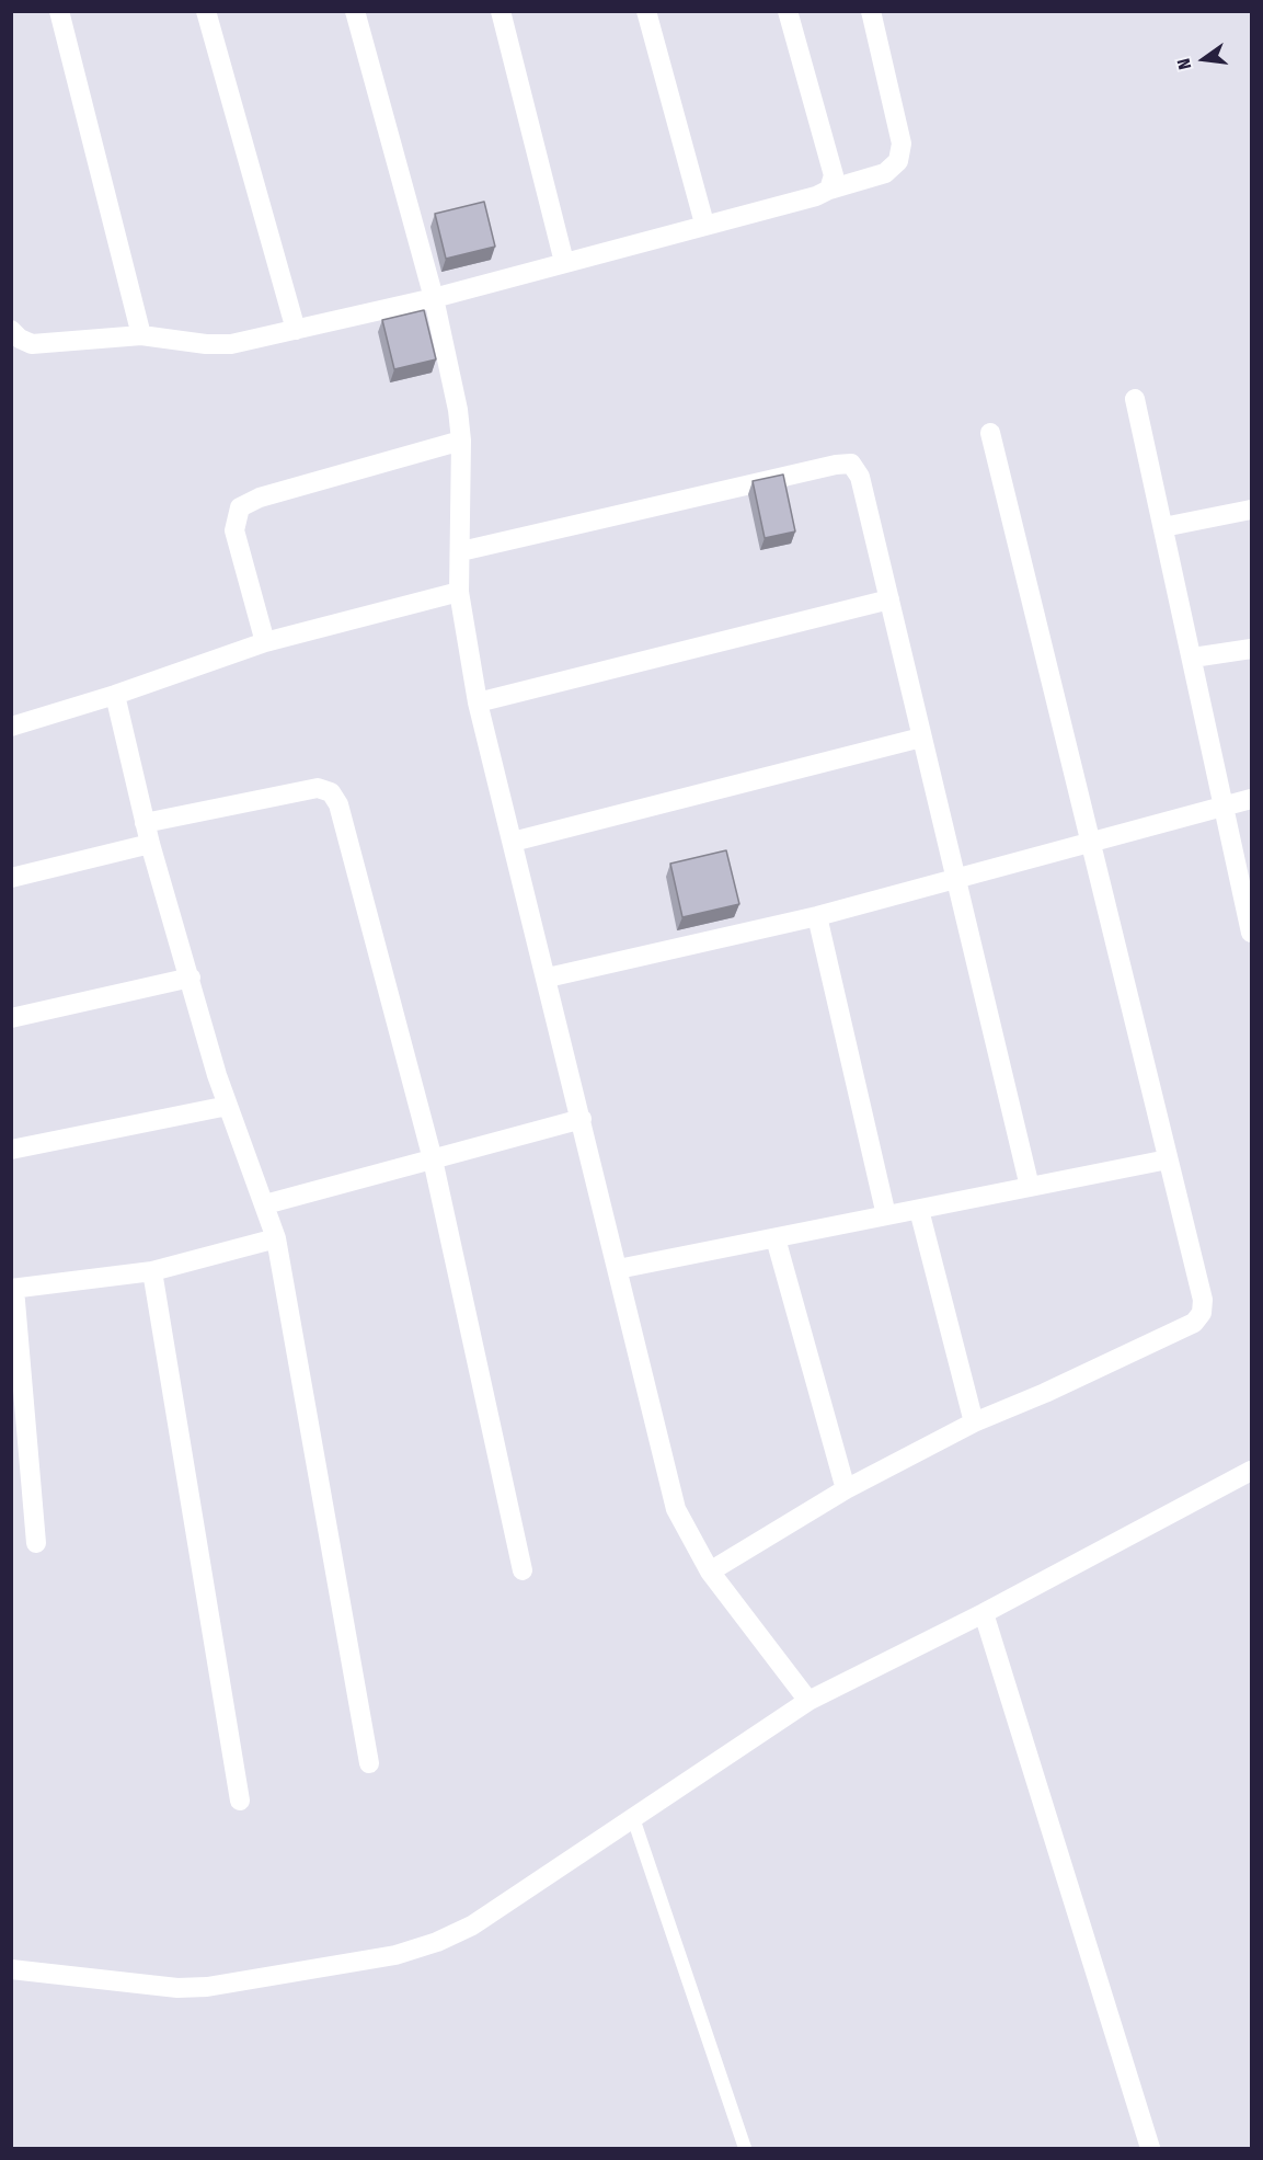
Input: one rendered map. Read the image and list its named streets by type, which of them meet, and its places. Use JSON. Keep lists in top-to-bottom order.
{
  "north": "left"
}
